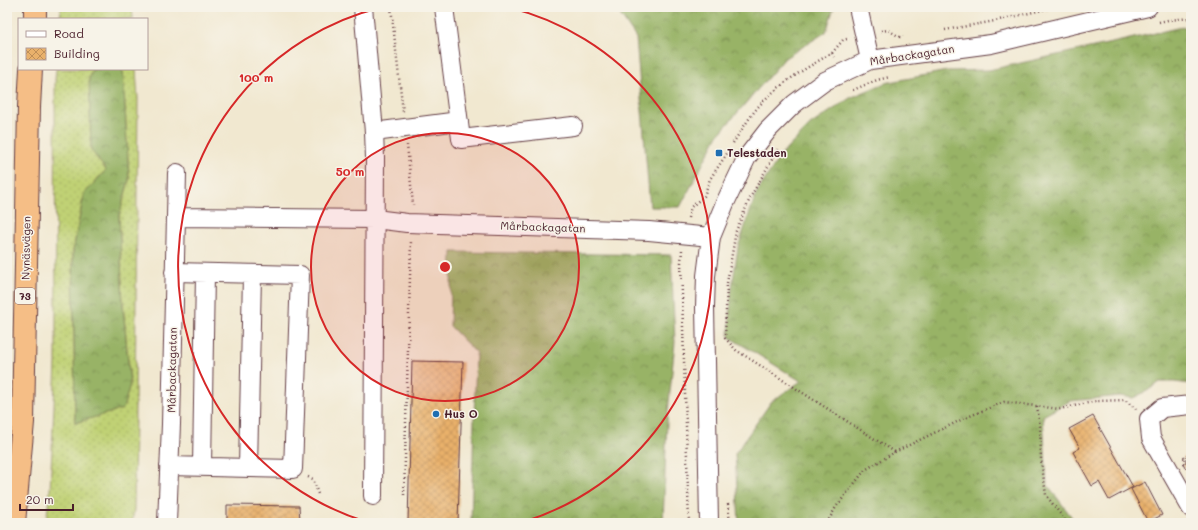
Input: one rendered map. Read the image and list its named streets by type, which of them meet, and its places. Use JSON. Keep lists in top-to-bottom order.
{
  "streets": {
    "highway": ["Nynäsvägen", "73"],
    "street": ["Mårbackagatan"]
  },
  "places": {
    "transit": ["Telestaden"],
    "other": ["Hus O"]
  },
  "legend": ["Road", "Building"],
  "scale_bar": "20 m",
  "rings": ["100 m", "50 m"]
}
